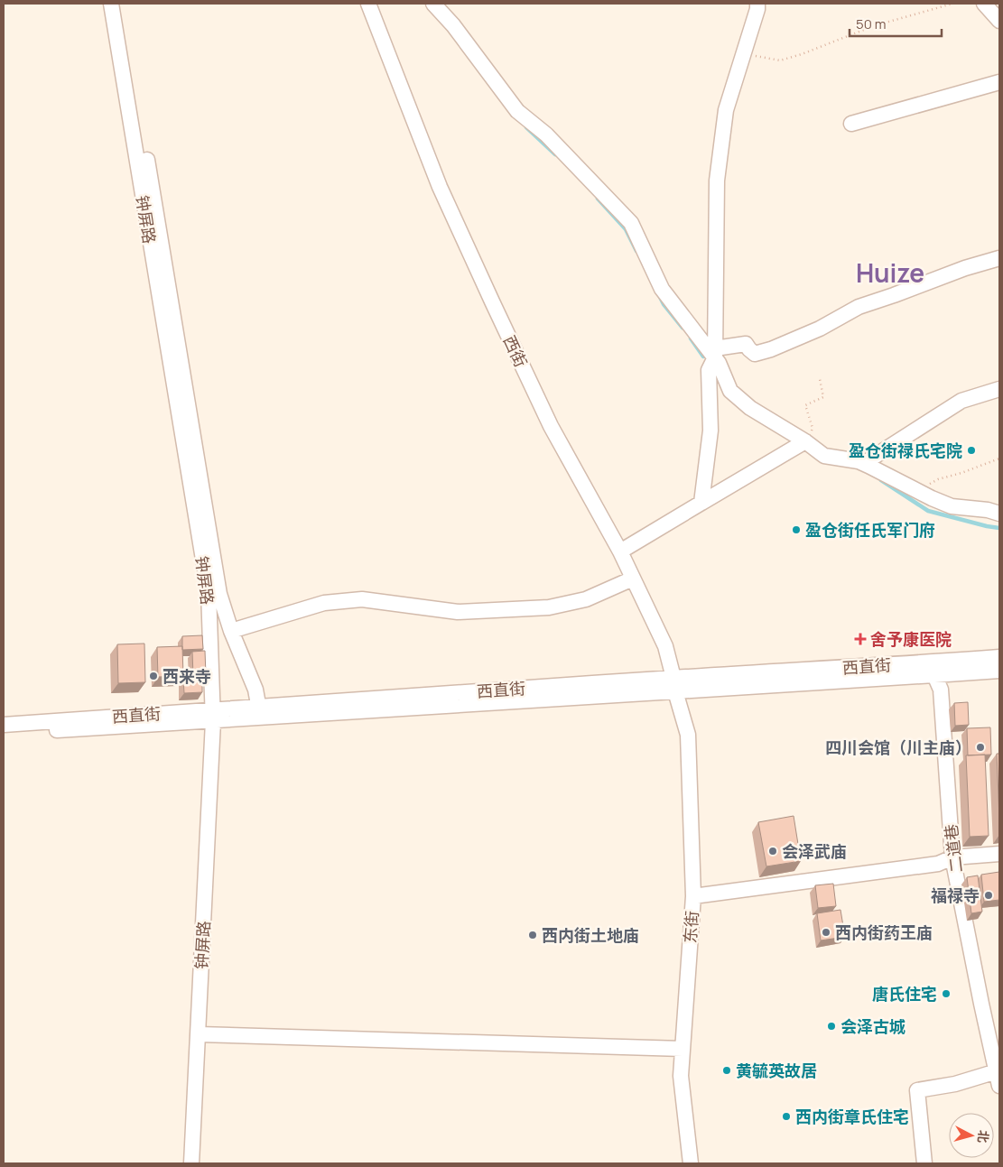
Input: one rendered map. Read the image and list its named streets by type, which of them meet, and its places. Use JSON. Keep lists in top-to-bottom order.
{
  "streets": {
    "street": [
      "钟屏路",
      "西街",
      "西直街",
      "二道巷",
      "东街"
    ]
  },
  "crossings": [
    ["钟屏路", "西直街"],
    ["西街", "西直街"],
    ["西街", "东街"],
    ["西直街", "二道巷"],
    ["西直街", "东街"]
  ],
  "districts": ["Huize"],
  "places": {
    "other": [
      "盈仓街禄氏宅院",
      "盈仓街任氏军门府",
      "西来寺",
      "四川会馆（川主庙）",
      "会泽武庙",
      "福禄寺",
      "西内街药王庙",
      "西内街土地庙",
      "唐氏住宅",
      "会泽古城",
      "黄毓英故居",
      "西内街章氏住宅"
    ],
    "health": ["舍予康医院"]
  },
  "scale_bar": "50 m",
  "north": "right"
}
